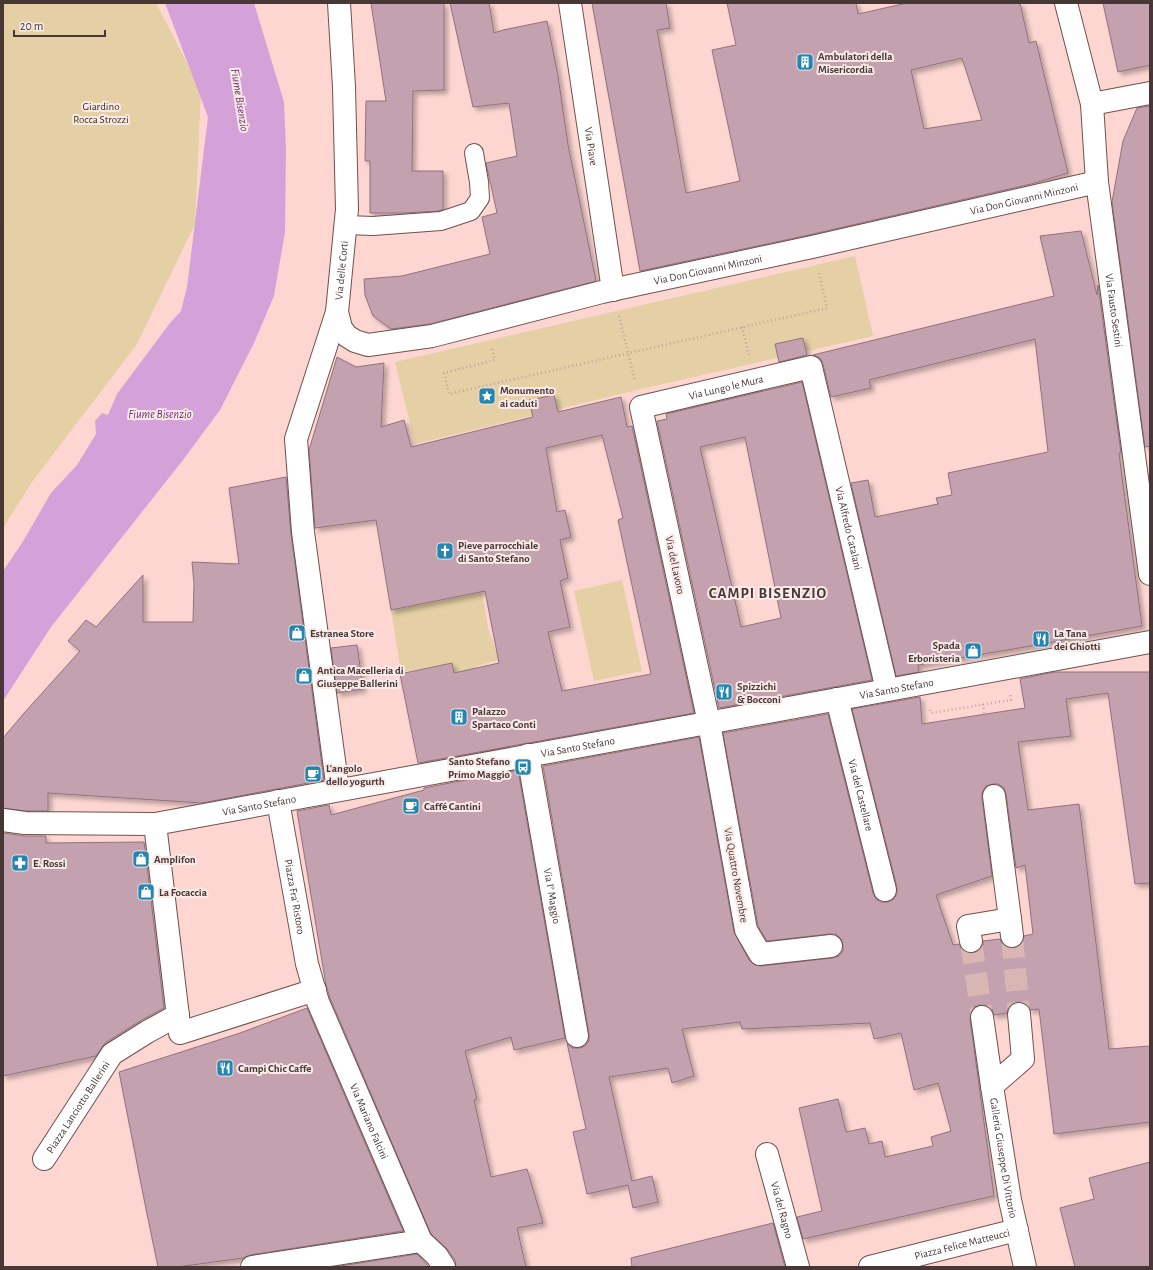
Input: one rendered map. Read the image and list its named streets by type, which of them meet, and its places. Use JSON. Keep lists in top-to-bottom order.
{
  "streets": {
    "street": [
      "Via Piave",
      "Via Don Giovanni Minzoni",
      "Via delle Corti",
      "Via Fausto Sestini",
      "Via Lungo le Mura",
      "Via Alfredo Catalani",
      "Via del Lavoro",
      "Via Santo Stefano",
      "Via del Castellare",
      "Via Quattro Novembre",
      "Piazza Fra' Ristoro",
      "Via I° Maggio",
      "Piazza Lanciotto Ballerini",
      "Via Mariano Falcini",
      "Galleria Giuseppe Di Vittorio",
      "Via del Ragno",
      "Piazza Felice Matteucci"
    ]
  },
  "crossings": [
    ["Via Piave", "Via Don Giovanni Minzoni"],
    ["Via Don Giovanni Minzoni", "Via delle Corti"],
    ["Via Don Giovanni Minzoni", "Via Fausto Sestini"],
    ["Via delle Corti", "Via Santo Stefano"],
    ["Via Lungo le Mura", "Via Alfredo Catalani"],
    ["Via Lungo le Mura", "Via del Lavoro"],
    ["Via Alfredo Catalani", "Via Santo Stefano"],
    ["Via del Lavoro", "Via Santo Stefano"],
    ["Via del Lavoro", "Via Quattro Novembre"],
    ["Via Santo Stefano", "Via del Castellare"],
    ["Via Santo Stefano", "Via Quattro Novembre"],
    ["Via Santo Stefano", "Piazza Fra' Ristoro"],
    ["Via Santo Stefano", "Via I° Maggio"],
    ["Piazza Fra' Ristoro", "Via Mariano Falcini"],
    ["Galleria Giuseppe Di Vittorio", "Piazza Felice Matteucci"]
  ],
  "districts": ["CAMPI BISENZIO"],
  "water": ["Fiume Bisenzio"],
  "parks": ["Giardino Rocca Strozzi"],
  "places": {
    "building": ["Ambulatori della Misericordia", "Palazzo Spartaco Conti"],
    "place": ["Monumento ai caduti"],
    "church": ["Pieve parrocchiale di Santo Stefano"],
    "shop": [
      "Estranea Store",
      "Spada Erboristeria",
      "Antica Macelleria di Giuseppe Ballerini",
      "Amplifon",
      "La Focaccia"
    ],
    "restaurant": ["La Tana dei Ghiotti", "Spizzichi & Bocconi", "Campi Chic Caffe"],
    "bus stop": ["Santo Stefano Primo Maggio"],
    "cafe": ["L'angolo dello yogurth", "Caffé Cantini"],
    "pharmacy": ["E. Rossi"]
  },
  "scale_bar": "20 m"
}
